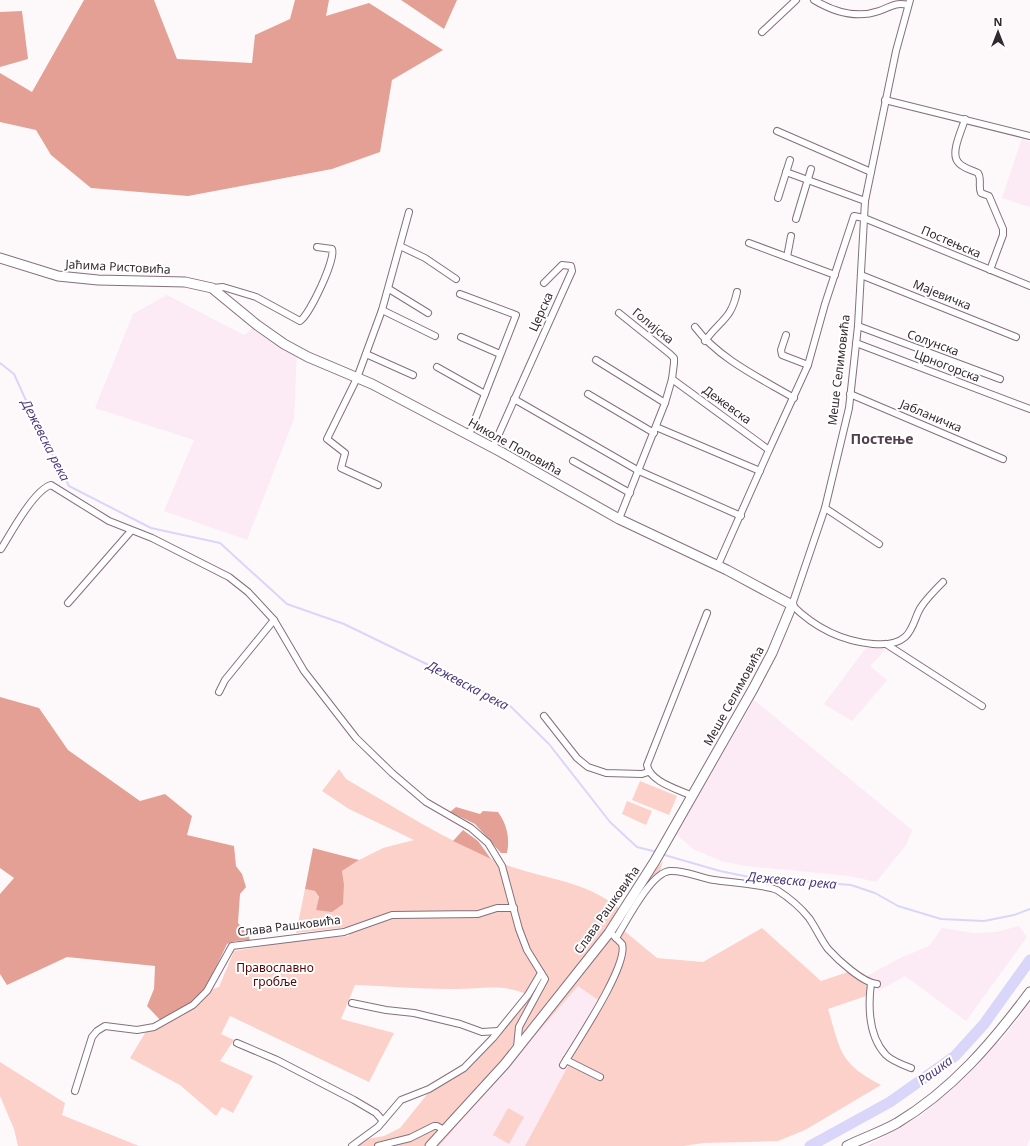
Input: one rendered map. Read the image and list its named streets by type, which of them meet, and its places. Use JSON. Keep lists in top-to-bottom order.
{
  "streets": {
    "main road": [
      "Јаћима Ристовића",
      "Меше Селимовића",
      "Николе Поповића",
      "Слава Рашковића"
    ],
    "street": [
      "Постењска",
      "Мајевичка",
      "Церска",
      "Голијска",
      "Солунска",
      "Црногорска",
      "Дежевска",
      "Јабланичка"
    ]
  },
  "crossings": [
    ["Постењска", "Меше Селимовића"],
    ["Јаћима Ристовића", "Николе Поповића"],
    ["Мајевичка", "Меше Селимовића"],
    ["Церска", "Николе Поповића"],
    ["Голијска", "Дежевска"],
    ["Голијска", "Николе Поповића"],
    ["Солунска", "Меше Селимовића"],
    ["Црногорска", "Меше Селимовића"],
    ["Меше Селимовића", "Јабланичка"],
    ["Меше Селимовића", "Николе Поповића"],
    ["Меше Селимовића", "Слава Рашковића"]
  ],
  "districts": ["Постење"],
  "water": ["Дежевска река", "Рашка"],
  "parks": ["Православно гробље"],
  "north": "top"
}
